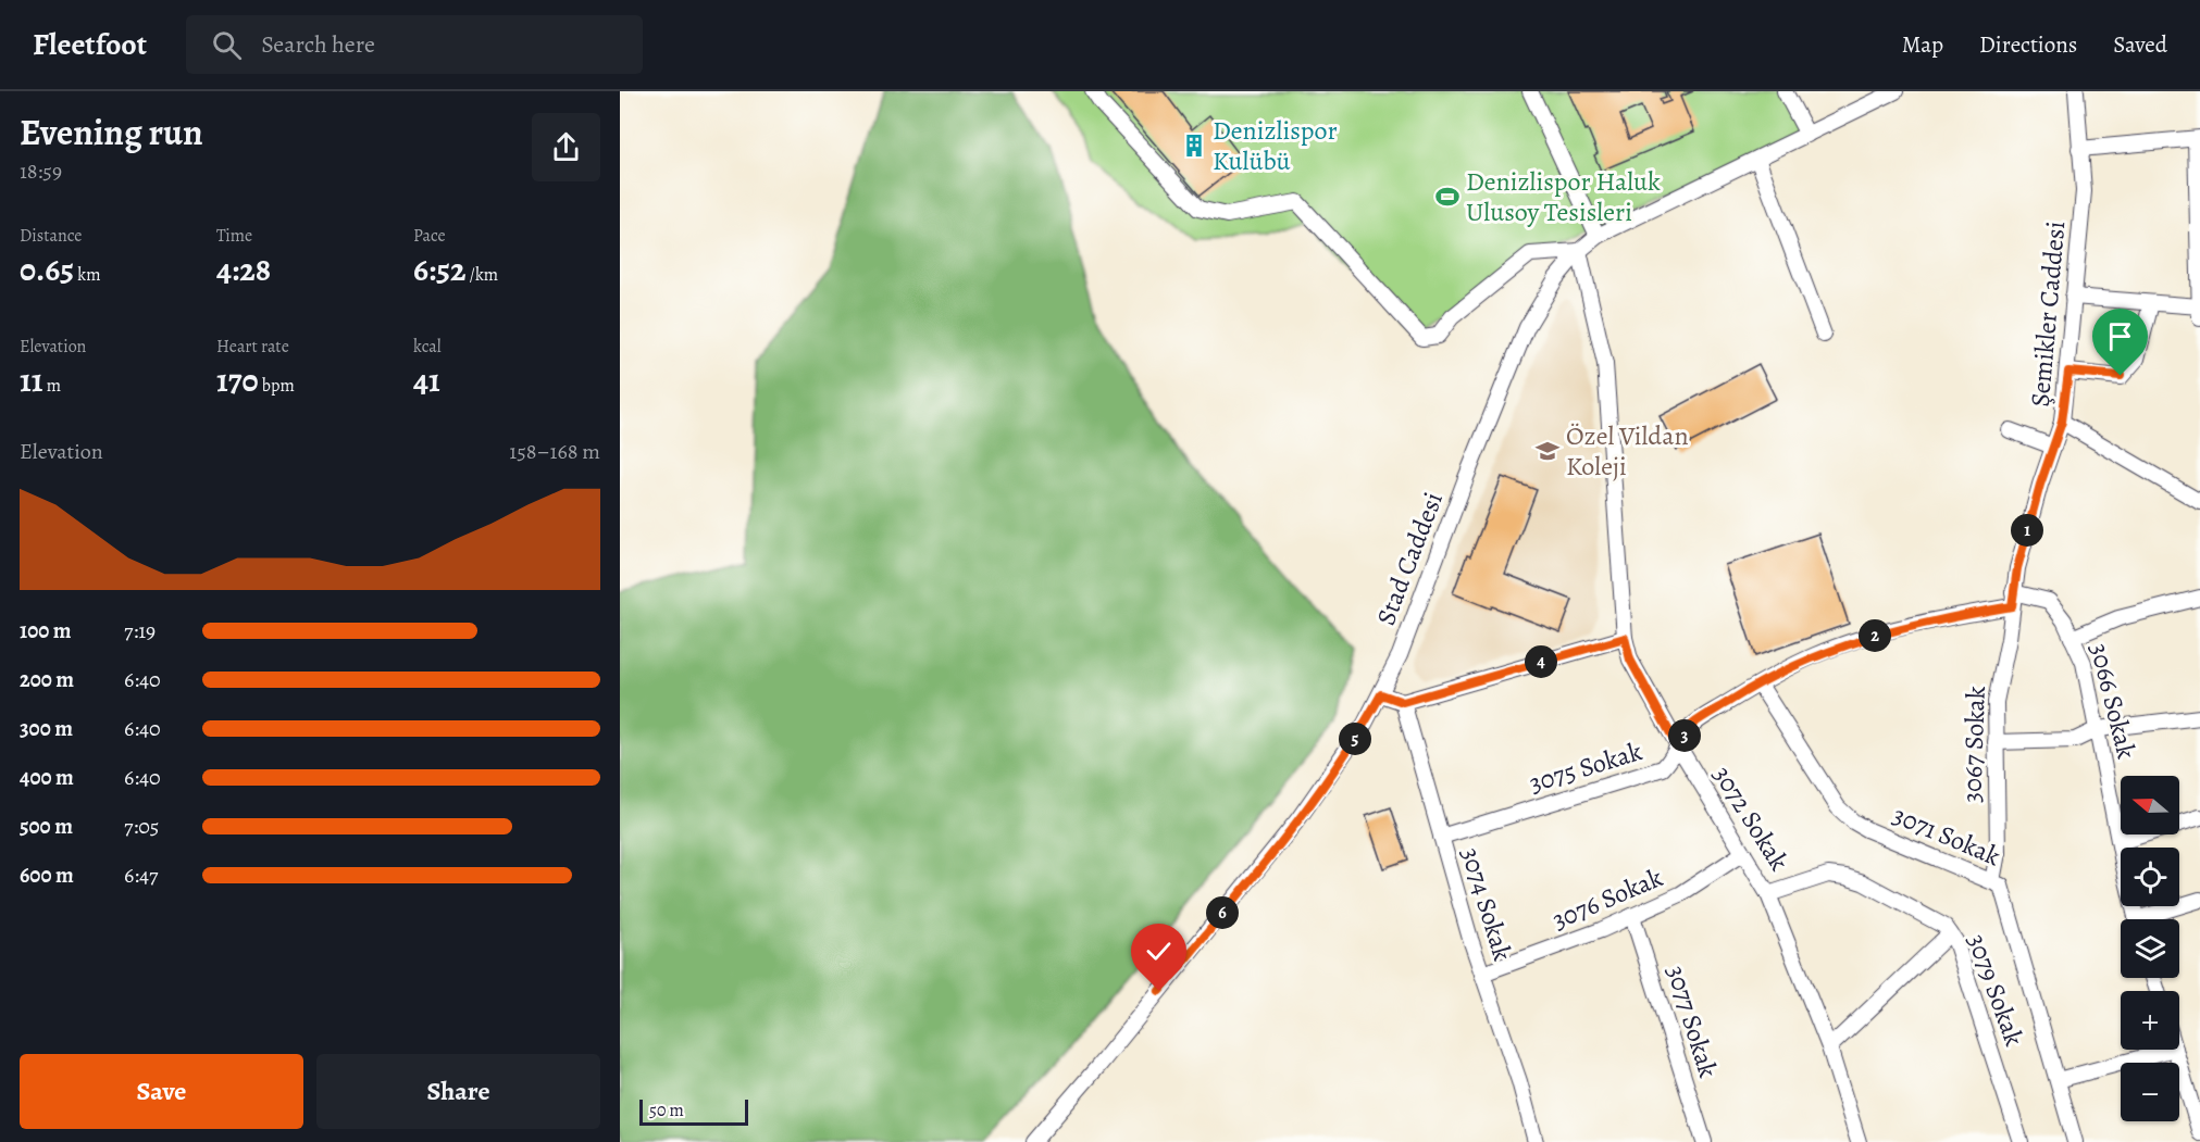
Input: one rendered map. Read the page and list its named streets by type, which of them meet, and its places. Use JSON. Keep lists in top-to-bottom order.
{
  "streets": {
    "street": [
      "Şemikler Caddesi",
      "Stad Caddesi",
      "3066 Sokak",
      "3067 Sokak",
      "3075 Sokak",
      "3072 Sokak",
      "3071 Sokak",
      "3076 Sokak",
      "3074 Sokak",
      "3079 Sokak",
      "3077 Sokak"
    ]
  },
  "crossings": [
    ["Şemikler Caddesi", "3067 Sokak"],
    ["Stad Caddesi", "3072 Sokak"],
    ["3066 Sokak", "3067 Sokak"],
    ["3066 Sokak", "3075 Sokak"],
    ["3067 Sokak", "3075 Sokak"],
    ["3067 Sokak", "3071 Sokak"],
    ["3075 Sokak", "3072 Sokak"],
    ["3075 Sokak", "3071 Sokak"],
    ["3075 Sokak", "3074 Sokak"],
    ["3072 Sokak", "3076 Sokak"],
    ["3072 Sokak", "3079 Sokak"],
    ["3076 Sokak", "3074 Sokak"],
    ["3076 Sokak", "3077 Sokak"]
  ],
  "places": {
    "building": ["Denizlispor Kulübü"],
    "sports": ["Denizlispor Haluk Ulusoy Tesisleri"],
    "school or university": ["Özel Vildan Koleji"]
  },
  "scale_bar": "50 m",
  "north": "left",
  "page": {
    "header": "Fleetfoot",
    "search": "Search here",
    "nav": ["Map", "Directions", "Saved"],
    "heading": ["Evening run", "18:59"],
    "stats": [
      ["Distance", "0.65 km"],
      ["Time", "4:28"],
      ["Pace", "6:52 /km"],
      ["Elevation", "11 m"],
      ["Heart rate", "170 bpm"],
      ["kcal", "41"]
    ],
    "chart": ["Elevation", "158–168 m"],
    "pins": [
      "1",
      "2",
      "4",
      "3",
      "5",
      "6"
    ],
    "list": [
      {
        "name": "100 m",
        "note": "7:19"
      },
      {
        "name": "200 m",
        "note": "6:40"
      },
      {
        "name": "300 m",
        "note": "6:40"
      },
      {
        "name": "400 m",
        "note": "6:40"
      },
      {
        "name": "500 m",
        "note": "7:05"
      },
      {
        "name": "600 m",
        "note": "6:47"
      }
    ],
    "map_buttons": ["+", "−"],
    "buttons": ["Save", "Share"],
    "scale": "50 m"
  }
}
